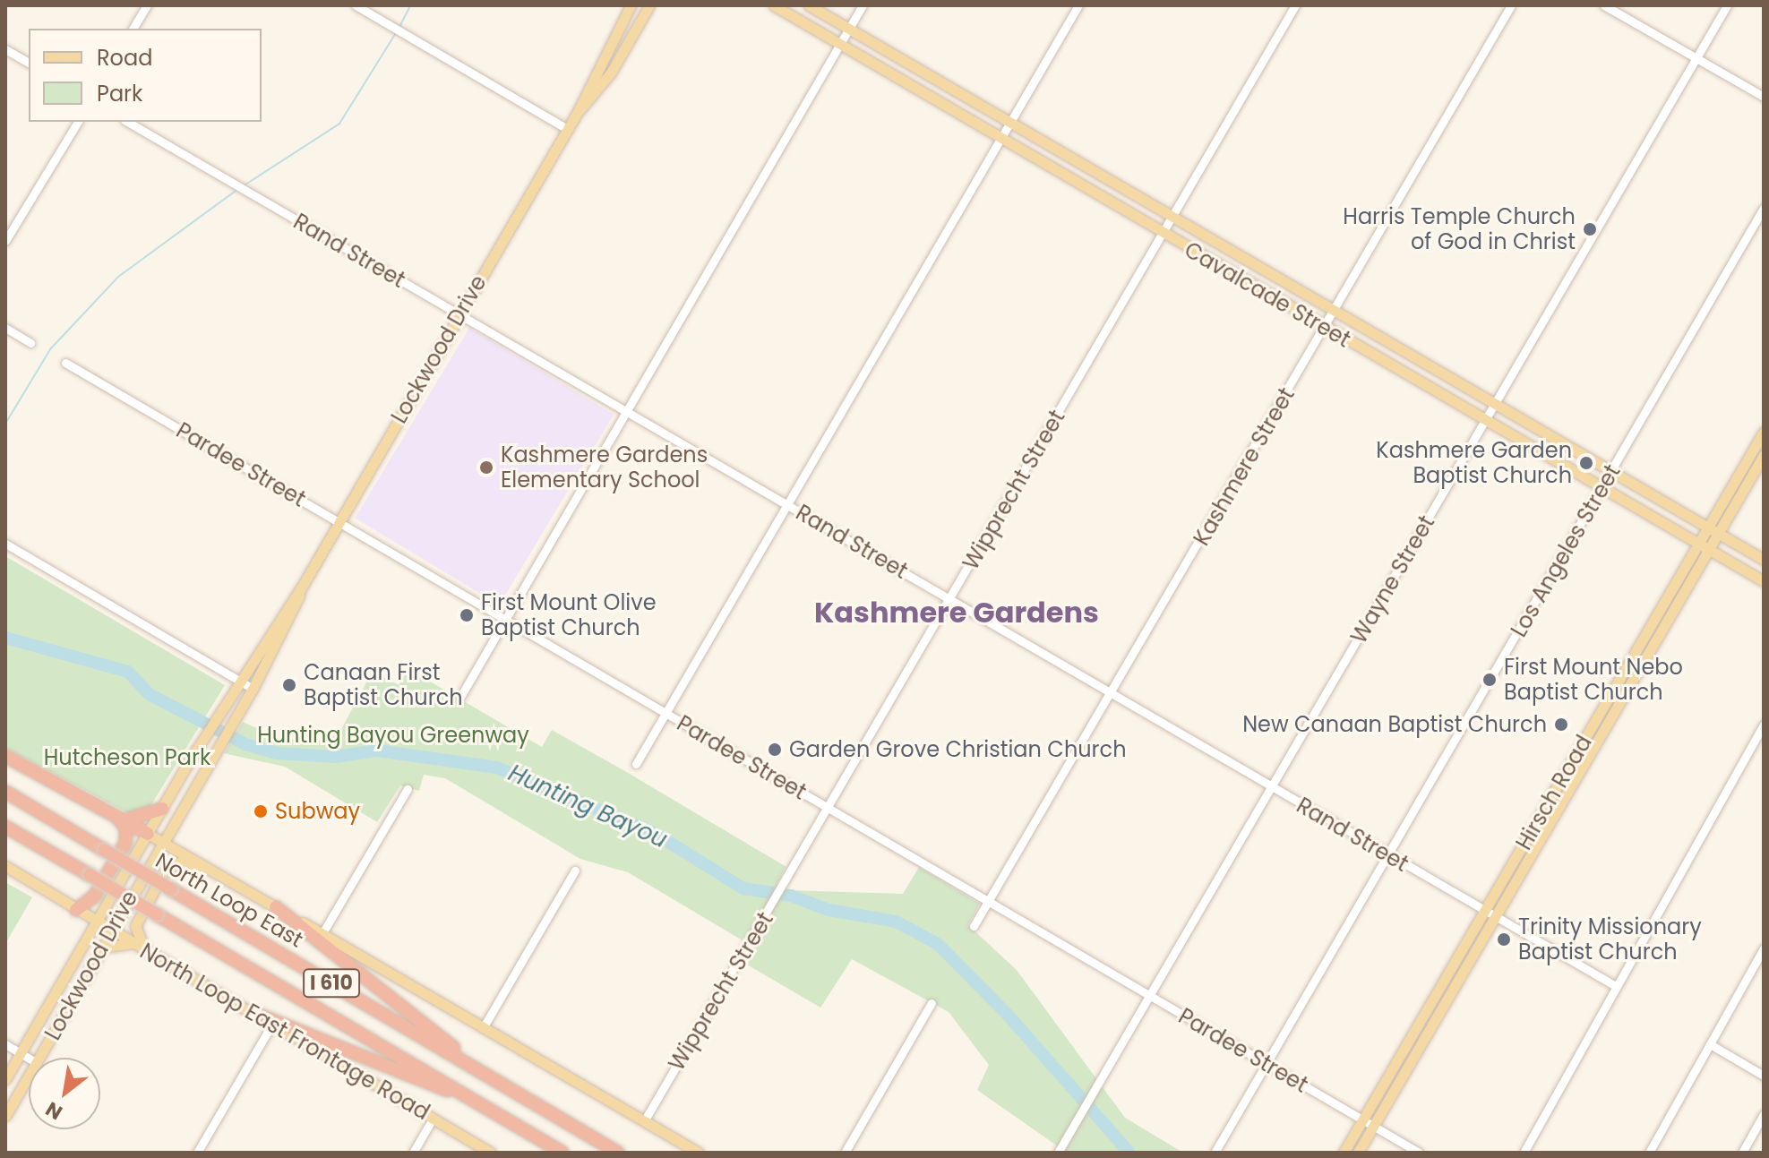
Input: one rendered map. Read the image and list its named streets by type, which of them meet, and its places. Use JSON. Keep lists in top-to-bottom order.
{
  "streets": {
    "highway": ["North Loop East", "I 610"],
    "main road": [
      "Cavalcade Street",
      "Lockwood Drive",
      "Hirsch Road",
      "North Loop East Frontage Road"
    ],
    "street": [
      "Rand Street",
      "Pardee Street",
      "Kashmere Street",
      "Wipprecht Street",
      "Los Angeles Street",
      "Wayne Street"
    ]
  },
  "crossings": [
    ["Rand Street", "Lockwood Drive"],
    ["Rand Street", "Kashmere Street"],
    ["Rand Street", "Wipprecht Street"],
    ["Rand Street", "Los Angeles Street"],
    ["Rand Street", "Wayne Street"],
    ["Rand Street", "Hirsch Road"],
    ["Cavalcade Street", "Kashmere Street"],
    ["Cavalcade Street", "Wipprecht Street"],
    ["Cavalcade Street", "Los Angeles Street"],
    ["Cavalcade Street", "Wayne Street"],
    ["Cavalcade Street", "Hirsch Road"],
    ["Lockwood Drive", "Pardee Street"],
    ["Lockwood Drive", "North Loop East Frontage Road"],
    ["Pardee Street", "Kashmere Street"],
    ["Pardee Street", "Wipprecht Street"],
    ["Pardee Street", "Los Angeles Street"],
    ["Pardee Street", "Wayne Street"],
    ["Pardee Street", "Hirsch Road"]
  ],
  "districts": ["Kashmere Gardens"],
  "water": ["Hunting Bayou"],
  "parks": ["Hunting Bayou Greenway", "Hutcheson Park"],
  "places": [
    "Harris Temple Church of God in Christ",
    "Kashmere Garden Baptist Church",
    "Kashmere Gardens Elementary School",
    "First Mount Olive Baptist Church",
    "First Mount Nebo Baptist Church",
    "Canaan First Baptist Church",
    "New Canaan Baptist Church",
    "Garden Grove Christian Church",
    "Subway",
    "Trinity Missionary Baptist Church"
  ],
  "legend": ["Road", "Park"],
  "north": "bottom left"
}
